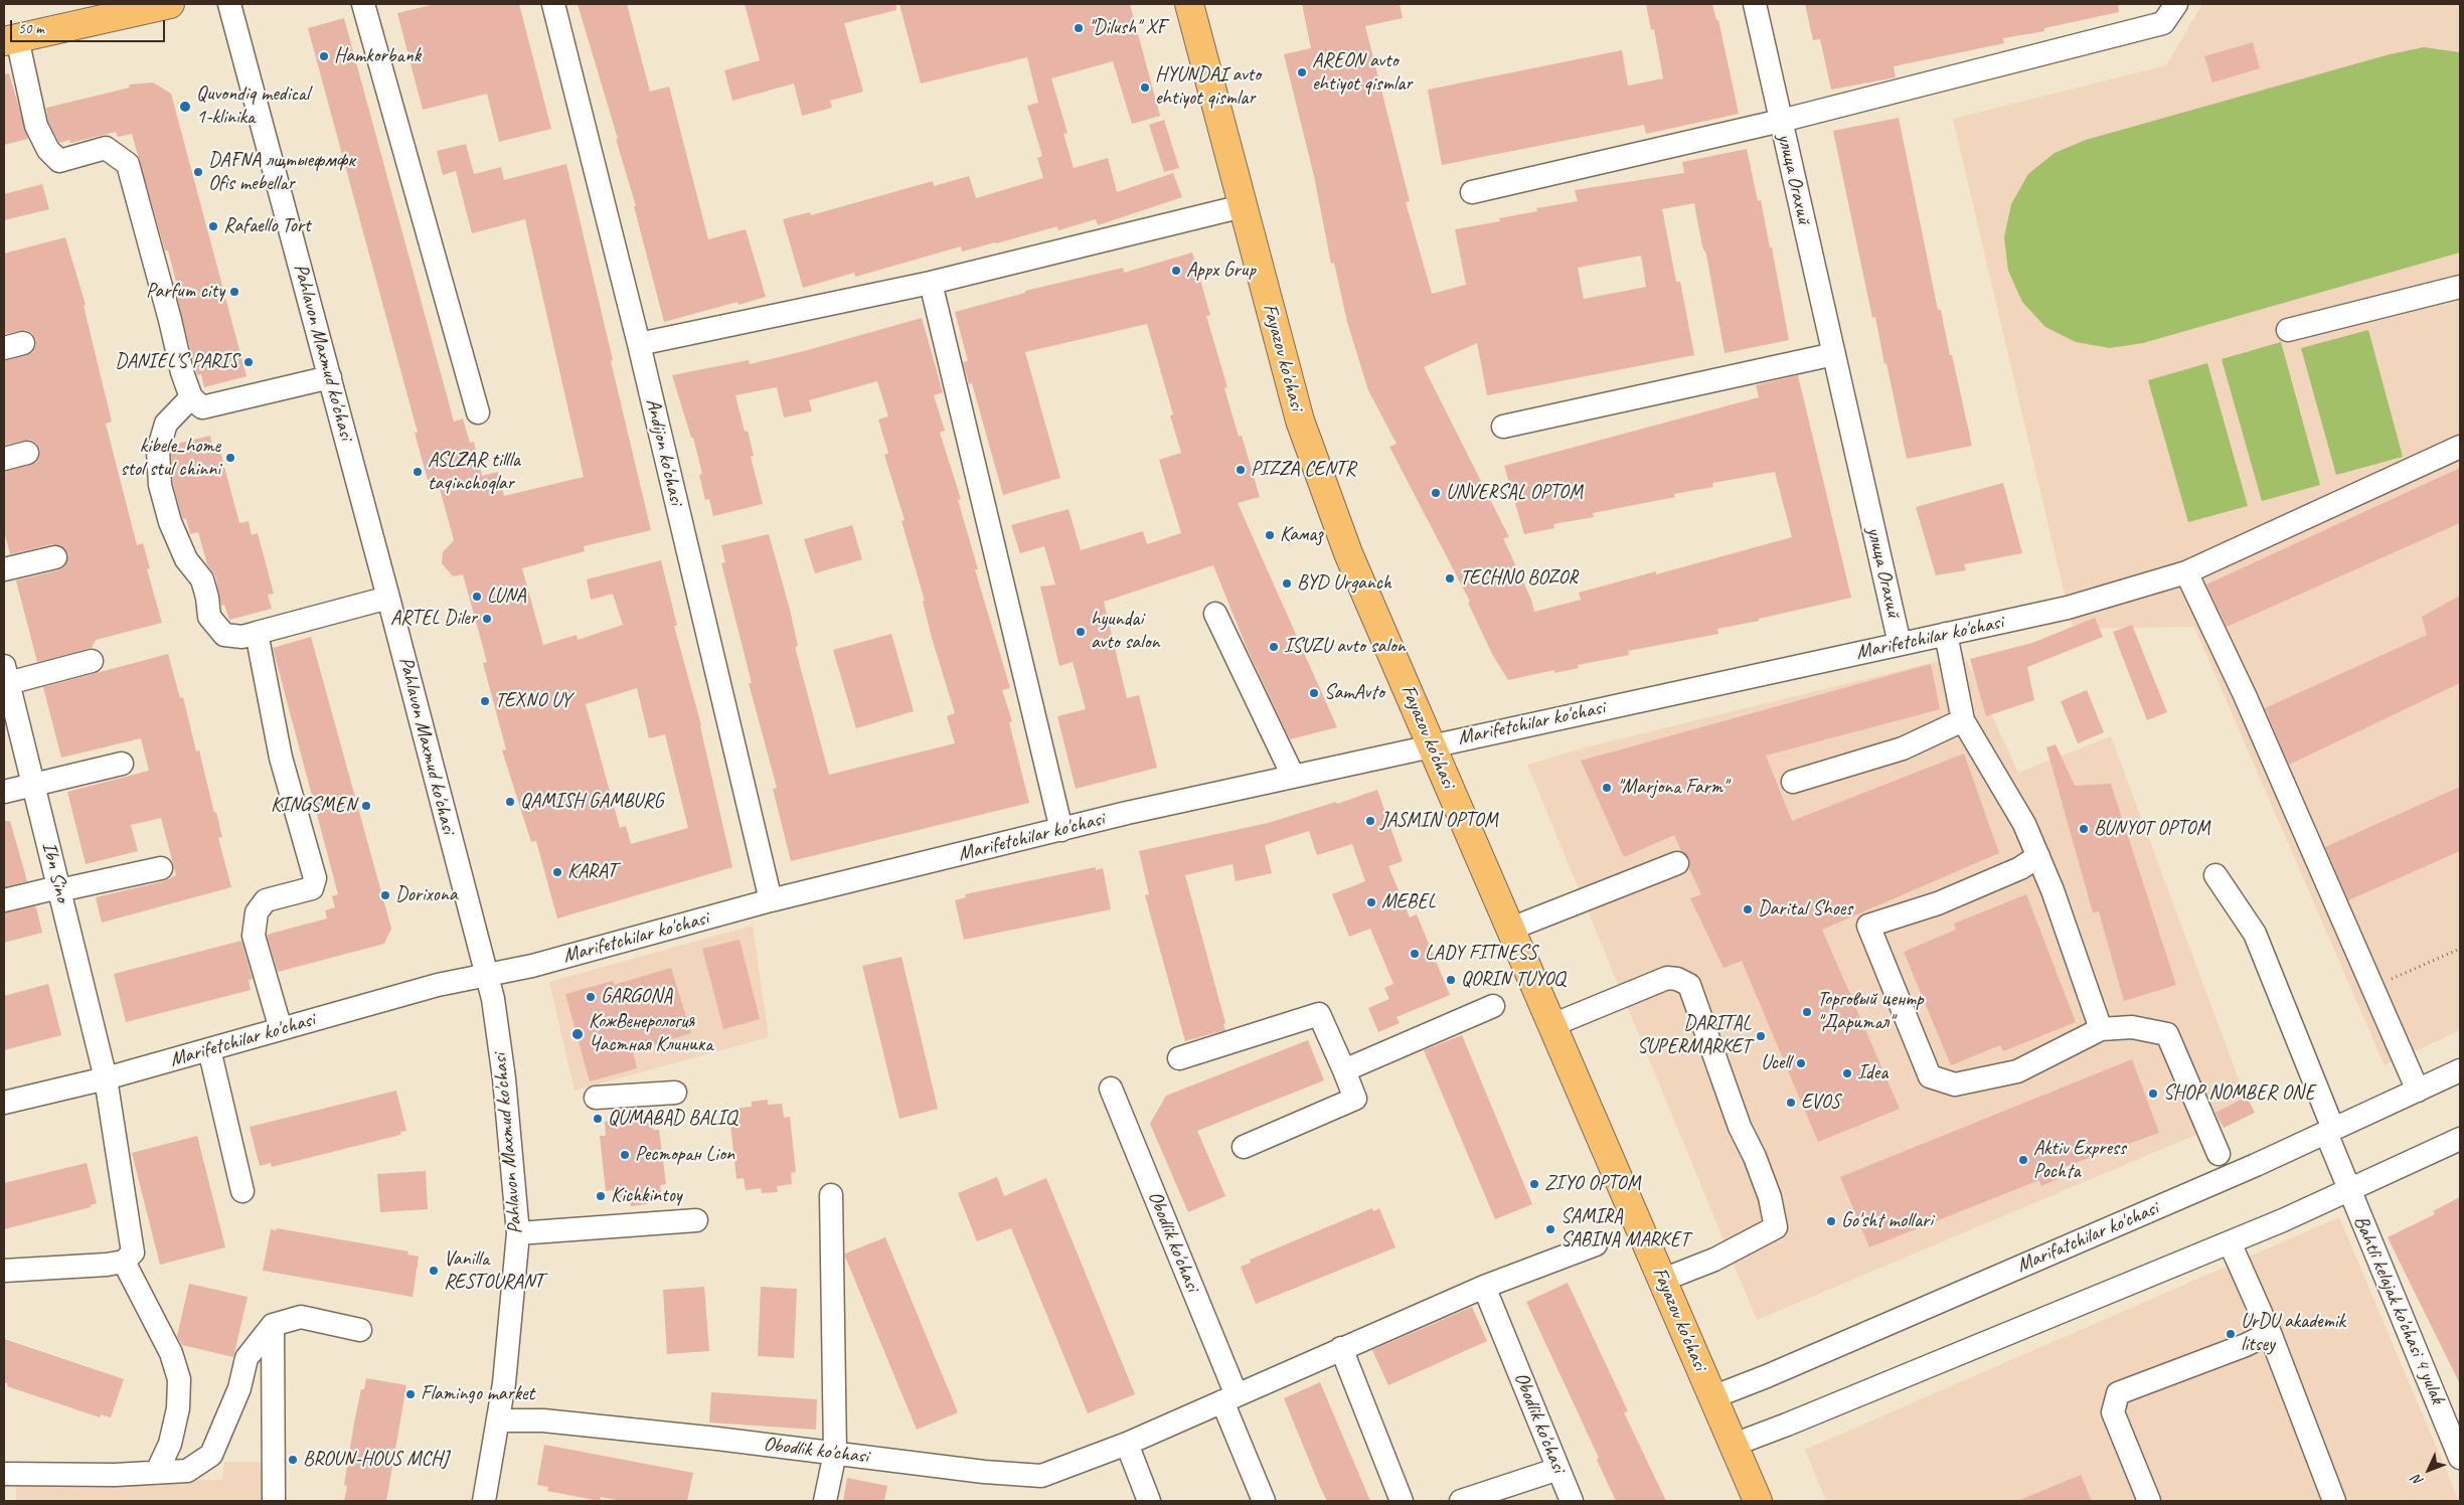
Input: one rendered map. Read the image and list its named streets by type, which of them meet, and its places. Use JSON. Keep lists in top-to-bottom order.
{
  "streets": {
    "main road": ["Fayazov ko'chasi"],
    "street": [
      "улица Огахий",
      "Pahlavon Maxmud ko'chasi",
      "Andijon ko'chasi",
      "Marifetchilar ko'chasi",
      "Ibn Sino",
      "Marifatchilar ko'chasi",
      "Obodlik ko'chasi",
      "Bahtli kelajak ko'chasi 4 yulak"
    ]
  },
  "crossings": [
    ["улица Огахий", "Marifetchilar ko'chasi"],
    ["Pahlavon Maxmud ko'chasi", "Marifetchilar ko'chasi"],
    ["Pahlavon Maxmud ko'chasi", "Obodlik ko'chasi"],
    ["Fayazov ko'chasi", "Marifetchilar ko'chasi"],
    ["Fayazov ko'chasi", "Marifatchilar ko'chasi"],
    ["Andijon ko'chasi", "Marifetchilar ko'chasi"],
    ["Marifetchilar ko'chasi", "Ibn Sino"],
    ["Marifatchilar ko'chasi", "Bahtli kelajak ko'chasi 4 yulak"]
  ],
  "places": [
    "''Dilush'' XF",
    "Hamkorbank",
    "AREON avto ehtiyot qismlar",
    "HYUNDAI avto ehtiyot qismlar",
    "Quvondiq medical 1-klinika",
    "DAFNA лщтыефмфк Ofis mebellar",
    "Rafaello Tort",
    "Appx Grup",
    "Parfum city",
    "DANIEL'S PARIS",
    "kibele_home stol stul chinni",
    "PIZZA CENTR",
    "ASLZAR tillla taqinchoqlar",
    "UNVERSAL OPTOM",
    "Камаз",
    "TECHNO BOZOR",
    "BYD Urganch",
    "LUNA",
    "ARTEL Diler",
    "hyundai avto salon",
    "ISUZU avto salon",
    "SamAvto",
    "TEXNO UY",
    "\"Marjona Farm\"",
    "QAMISH GAMBURG",
    "KINGSMEN",
    "JASMIN OPTOM",
    "BUNYOT OPTOM",
    "KARAT",
    "Dorixona",
    "MEBEL",
    "Darital Shoes",
    "LADY FITNESS",
    "QORIN TUYOQ",
    "GARGONA",
    "Торговый центр \"Даритал\"",
    "КожВенерология Частная Клиника",
    "DARITAL SUPERMARKET",
    "Ucell",
    "Idea",
    "SHOP NOMBER ONE",
    "EVOS",
    "QUMABAD BALIQ",
    "Ресторан Lion",
    "Aktiv Express Pochta",
    "ZIYO OPTOM",
    "Kichkintoy",
    "Go'sht mollari",
    "SAMIRA SABINA MARKET",
    "Vanilla RESTOURANT",
    "UrDU akademik litsey",
    "Flamingo market",
    "BROUN-HOUS MCHJ"
  ],
  "scale_bar": "50 m",
  "north": "bottom left"
}
